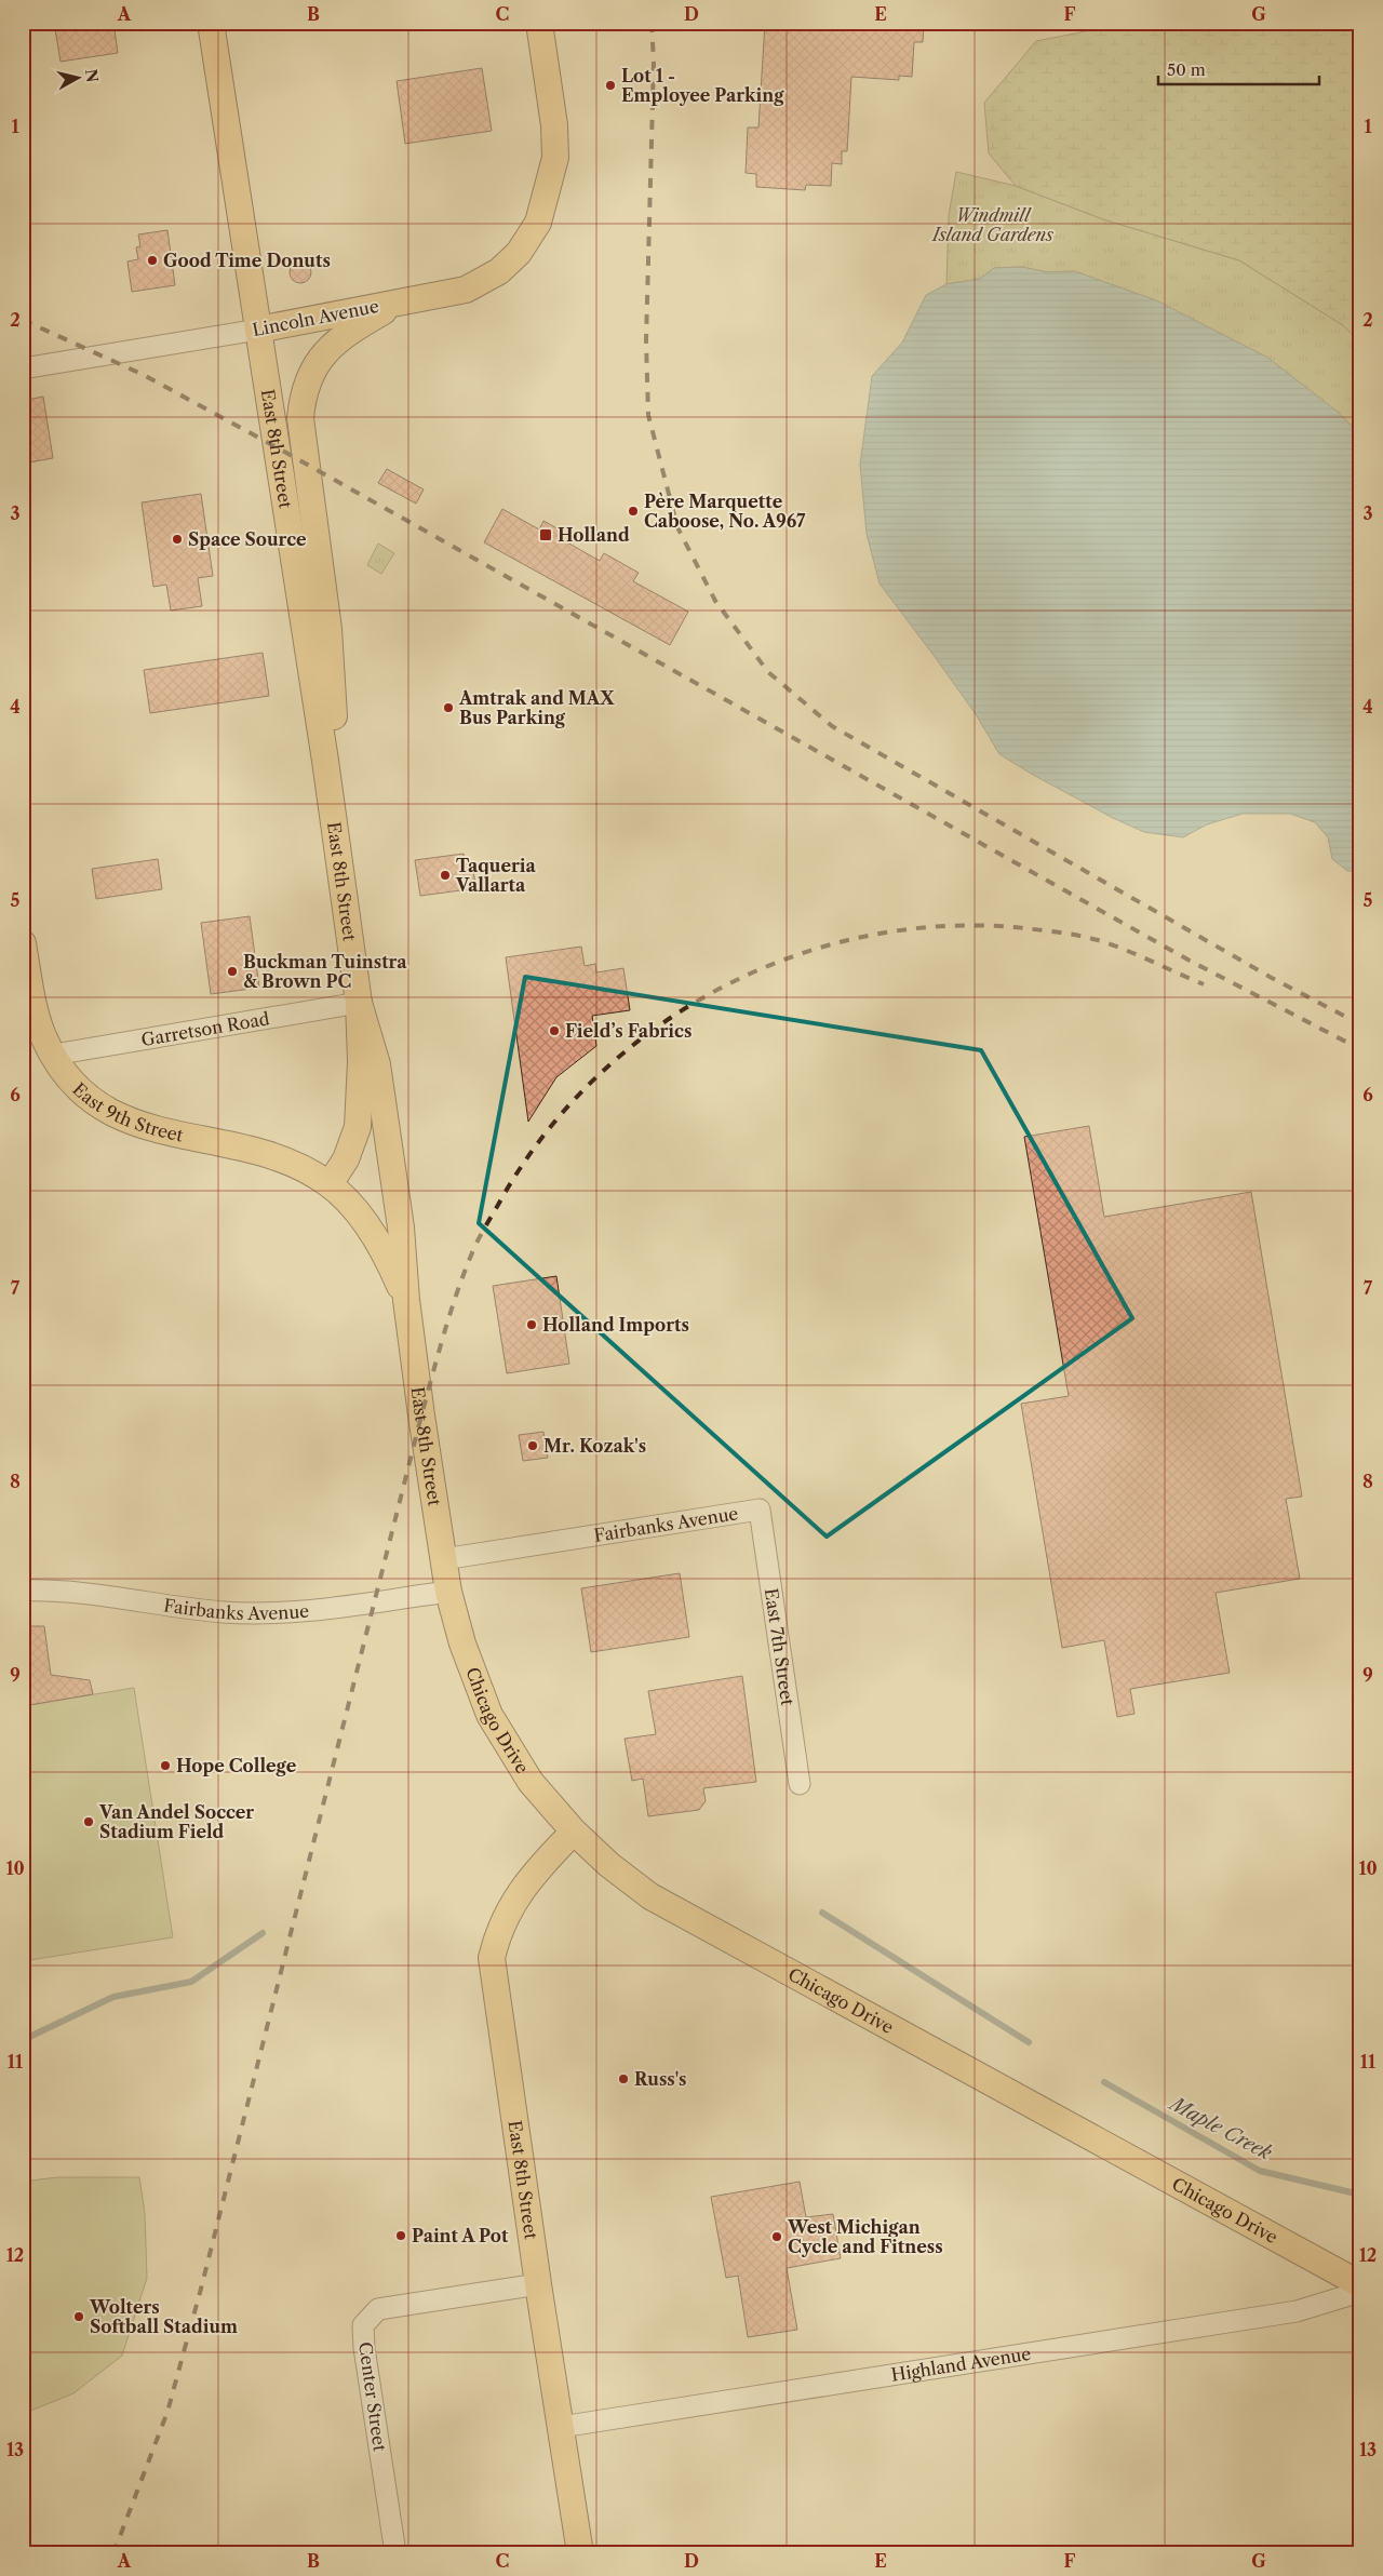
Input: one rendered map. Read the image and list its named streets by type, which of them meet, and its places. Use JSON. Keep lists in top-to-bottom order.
{
  "streets": {
    "main road": [
      "Lincoln Avenue",
      "East 8th Street",
      "East 9th Street",
      "Chicago Drive"
    ],
    "street": [
      "Garretson Road",
      "Fairbanks Avenue",
      "East 7th Street",
      "Highland Avenue",
      "Center Street"
    ]
  },
  "crossings": [
    ["Lincoln Avenue", "East 8th Street"],
    ["East 8th Street", "Garretson Road"],
    ["East 8th Street", "East 9th Street"],
    ["East 8th Street", "Fairbanks Avenue"],
    ["East 8th Street", "Chicago Drive"],
    ["East 8th Street", "Highland Avenue"],
    ["East 8th Street", "Center Street"],
    ["Garretson Road", "East 9th Street"],
    ["Fairbanks Avenue", "East 7th Street"],
    ["Fairbanks Avenue", "Chicago Drive"]
  ],
  "water": ["Maple Creek"],
  "parks": ["Windmill Island Gardens"],
  "places": {
    "other": [
      "Lot 1 - Employee Parking",
      "Good Time Donuts",
      "Père Marquette Caboose, No. A967",
      "Space Source",
      "Amtrak and MAX Bus Parking",
      "Taqueria Vallarta",
      "Buckman Tuinstra & Brown PC",
      "Field’s Fabrics",
      "Holland Imports",
      "Mr. Kozak's",
      "Hope College",
      "Van Andel Soccer Stadium Field",
      "Russ's",
      "Paint A Pot",
      "West Michigan Cycle and Fitness",
      "Wolters Softball Stadium"
    ],
    "transit": ["Holland"]
  },
  "scale_bar": "50 m",
  "north": "right",
  "grid": {
    "columns": [
      "A",
      "B",
      "C",
      "D",
      "E",
      "F",
      "G"
    ],
    "rows": [
      "1",
      "2",
      "3",
      "4",
      "5",
      "6",
      "7",
      "8",
      "9",
      "10",
      "11",
      "12",
      "13"
    ]
  }
}
